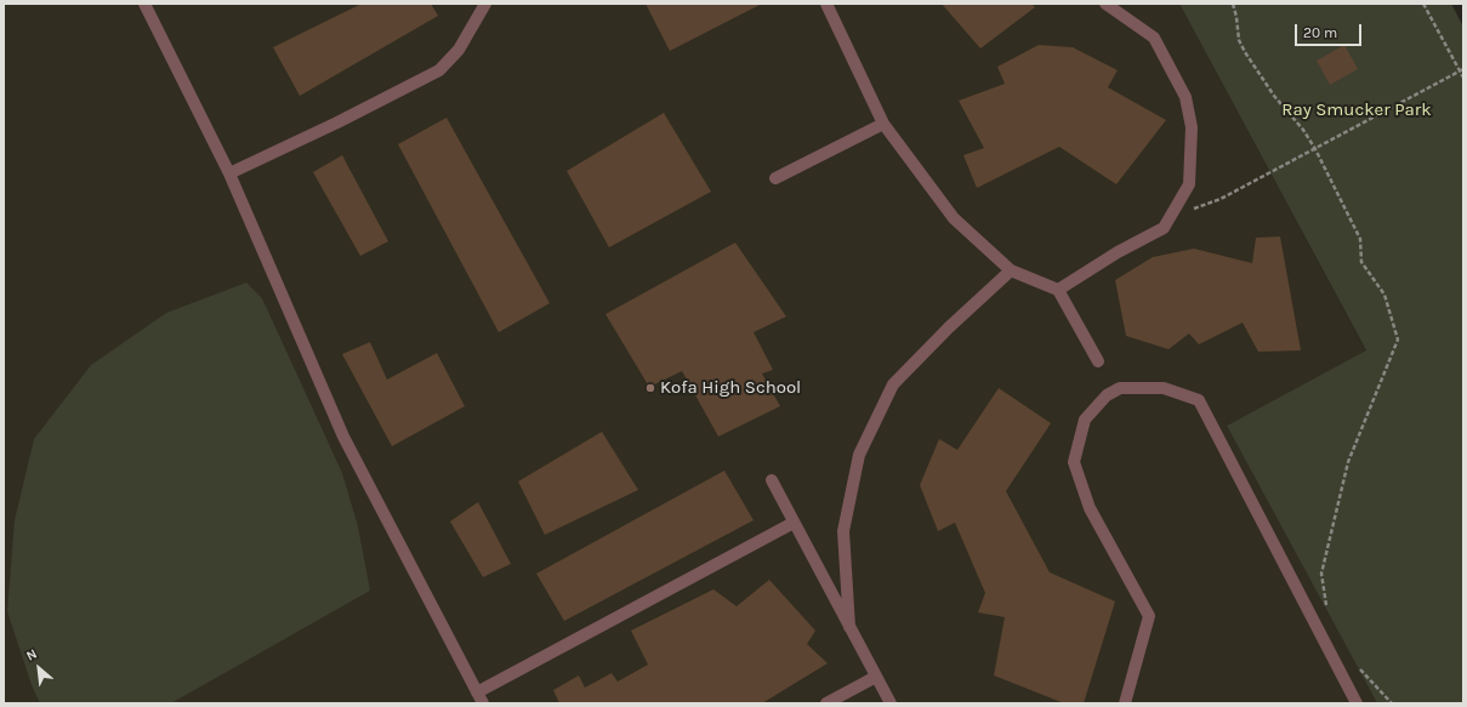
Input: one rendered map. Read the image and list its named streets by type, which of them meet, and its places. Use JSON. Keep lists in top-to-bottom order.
{
  "parks": ["Ray Smucker Park"],
  "places": ["Kofa High School"],
  "scale_bar": "20 m",
  "north": "top left"
}
